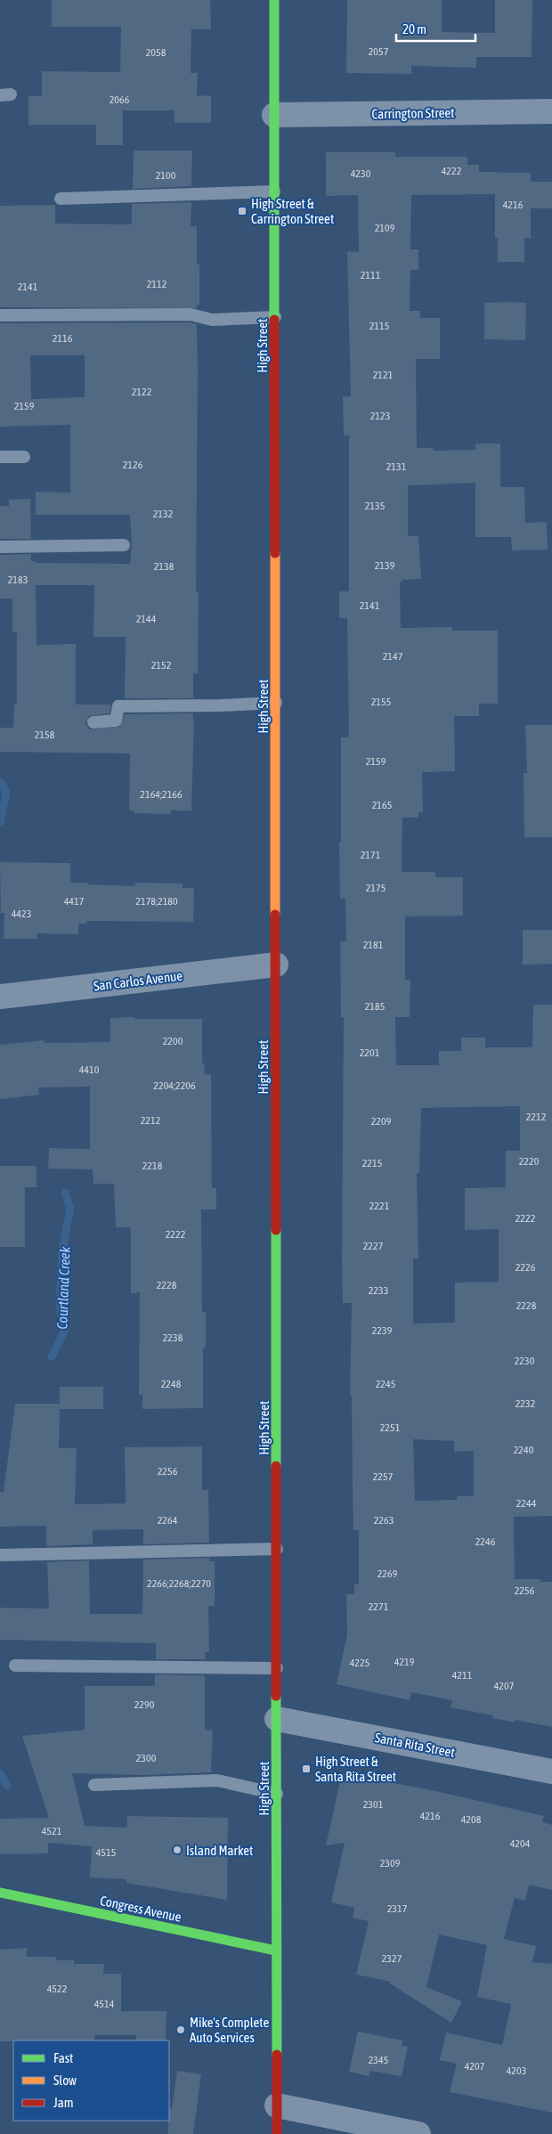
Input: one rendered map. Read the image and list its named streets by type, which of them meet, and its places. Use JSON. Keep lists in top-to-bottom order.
{
  "streets": {
    "main road": ["High Street", "Congress Avenue"],
    "street": ["Carrington Street", "San Carlos Avenue", "Santa Rita Street"]
  },
  "crossings": [
    ["Carrington Street", "High Street"],
    ["High Street", "San Carlos Avenue"],
    ["High Street", "Santa Rita Street"],
    ["High Street", "Congress Avenue"]
  ],
  "water": ["Courtland Creek"],
  "places": {
    "transit": ["High Street & Carrington Street", "High Street & Santa Rita Street"],
    "other": ["Island Market", "Mike's Complete Auto Services"]
  },
  "house_numbers": [
    "2057",
    "2058",
    "2066",
    "4222",
    "4230",
    "2100",
    "4216",
    "2109",
    "2111",
    "2112",
    "2141",
    "2115",
    "2116",
    "2121",
    "2122",
    "2159",
    "2123",
    "2126",
    "2131",
    "2135",
    "2132",
    "2139",
    "2138",
    "2183",
    "2141",
    "2144",
    "2147",
    "2152",
    "2155",
    "2158",
    "2159",
    "2164;2166",
    "2165",
    "2171",
    "2175",
    "4417",
    "2178;2180",
    "4423",
    "2181",
    "2185",
    "2200",
    "2201",
    "4410",
    "2204;2206",
    "2212",
    "2212",
    "2209",
    "2220",
    "2215",
    "2218",
    "2221",
    "2222",
    "2222",
    "2227",
    "2226",
    "2228",
    "2233",
    "2228",
    "2239",
    "2238",
    "2230",
    "2248",
    "2245",
    "2232",
    "2251",
    "2240",
    "2256",
    "2257",
    "2244",
    "2264",
    "2263",
    "2246",
    "2269",
    "2266;2268;2270",
    "2256",
    "2271",
    "4219",
    "4225",
    "4211",
    "4207",
    "2290",
    "2300",
    "2301",
    "4216",
    "4208",
    "4521",
    "4204",
    "4515",
    "2309",
    "2317",
    "2327",
    "4522",
    "4514",
    "2345",
    "4207",
    "4203"
  ],
  "legend": ["Fast", "Slow", "Jam"],
  "scale_bar": "20 m"
}
